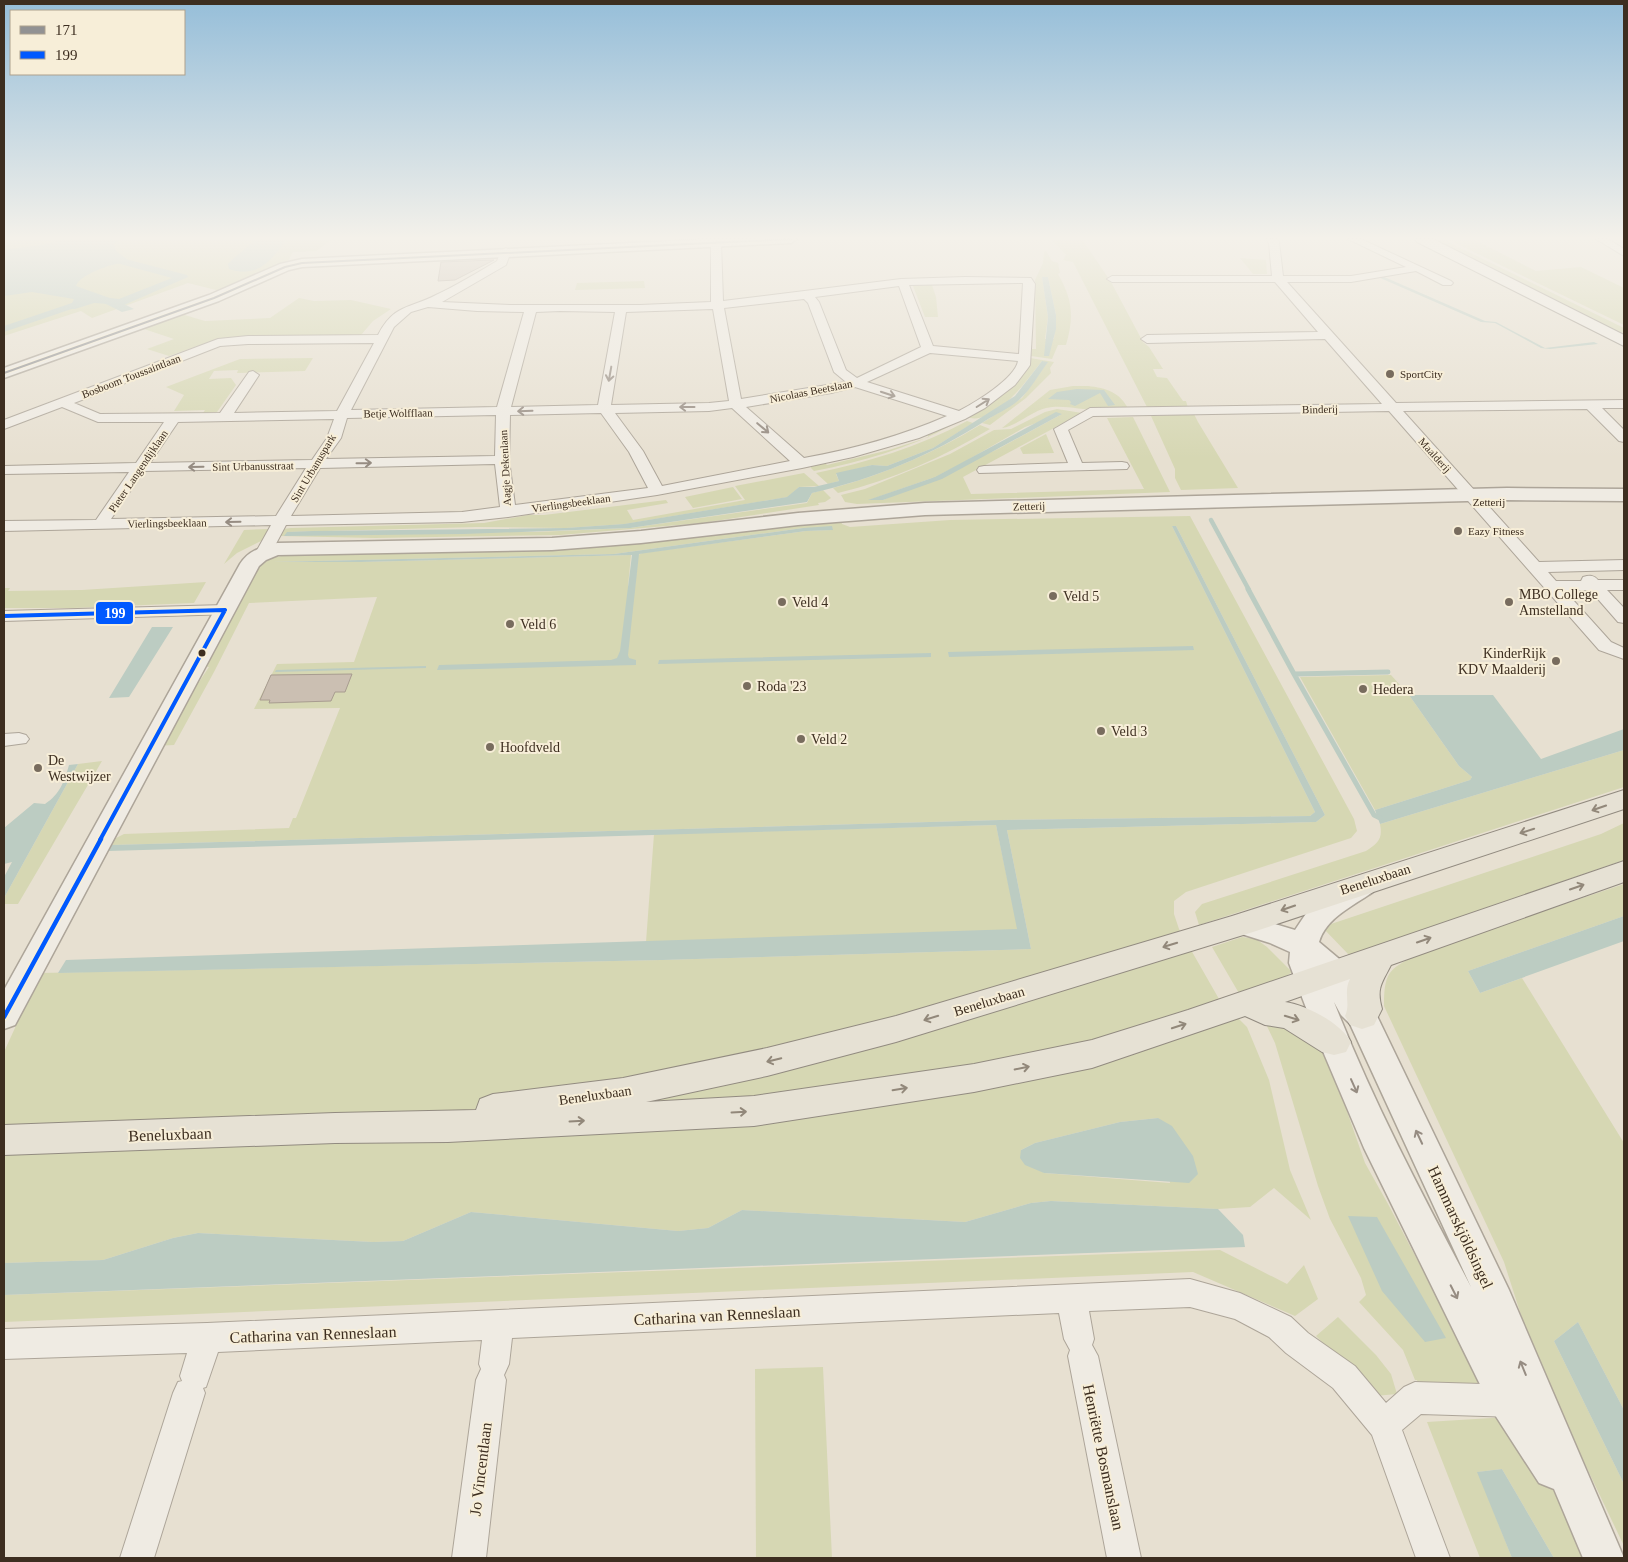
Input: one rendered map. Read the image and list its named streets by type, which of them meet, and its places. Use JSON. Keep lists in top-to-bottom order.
{
  "streets": {
    "main road": ["Beneluxbaan"],
    "street": [
      "Bosboom Toussaintlaan",
      "Nicolaas Beetslaan",
      "Binderij",
      "Betje Wolfflaan",
      "Maalderij",
      "Sint Urbanusstraat",
      "Sint Urbanuspark",
      "Aagje Dekenlaan",
      "Pieter Langendijklaan",
      "Zetterij",
      "Vierlingsbeeklaan",
      "Hammarskjöldsingel",
      "Catharina van Renneslaan",
      "Henriëtte Bosmanslaan",
      "Jo Vincentlaan"
    ]
  },
  "crossings": [
    ["Bosboom Toussaintlaan", "Betje Wolfflaan"],
    ["Bosboom Toussaintlaan", "Sint Urbanuspark"],
    ["Nicolaas Beetslaan", "Betje Wolfflaan"],
    ["Binderij", "Maalderij"],
    ["Betje Wolfflaan", "Sint Urbanuspark"],
    ["Betje Wolfflaan", "Aagje Dekenlaan"],
    ["Betje Wolfflaan", "Pieter Langendijklaan"],
    ["Maalderij", "Zetterij"],
    ["Sint Urbanusstraat", "Sint Urbanuspark"],
    ["Sint Urbanusstraat", "Aagje Dekenlaan"],
    ["Sint Urbanusstraat", "Pieter Langendijklaan"],
    ["Sint Urbanuspark", "Zetterij"],
    ["Sint Urbanuspark", "Vierlingsbeeklaan"],
    ["Aagje Dekenlaan", "Vierlingsbeeklaan"],
    ["Pieter Langendijklaan", "Vierlingsbeeklaan"],
    ["Beneluxbaan", "Hammarskjöldsingel"],
    ["Catharina van Renneslaan", "Henriëtte Bosmanslaan"],
    ["Catharina van Renneslaan", "Jo Vincentlaan"]
  ],
  "places": [
    "SportCity",
    "Eazy Fitness",
    "Veld 5",
    "Veld 4",
    "MBO College Amstelland",
    "Veld 6",
    "KinderRijk KDV Maalderij",
    "Roda '23",
    "Hedera",
    "Veld 3",
    "Veld 2",
    "Hoofdveld",
    "De Westwijzer"
  ],
  "lines": ["transit line 171", "transit line 199"],
  "legend": ["171", "199"]
}
